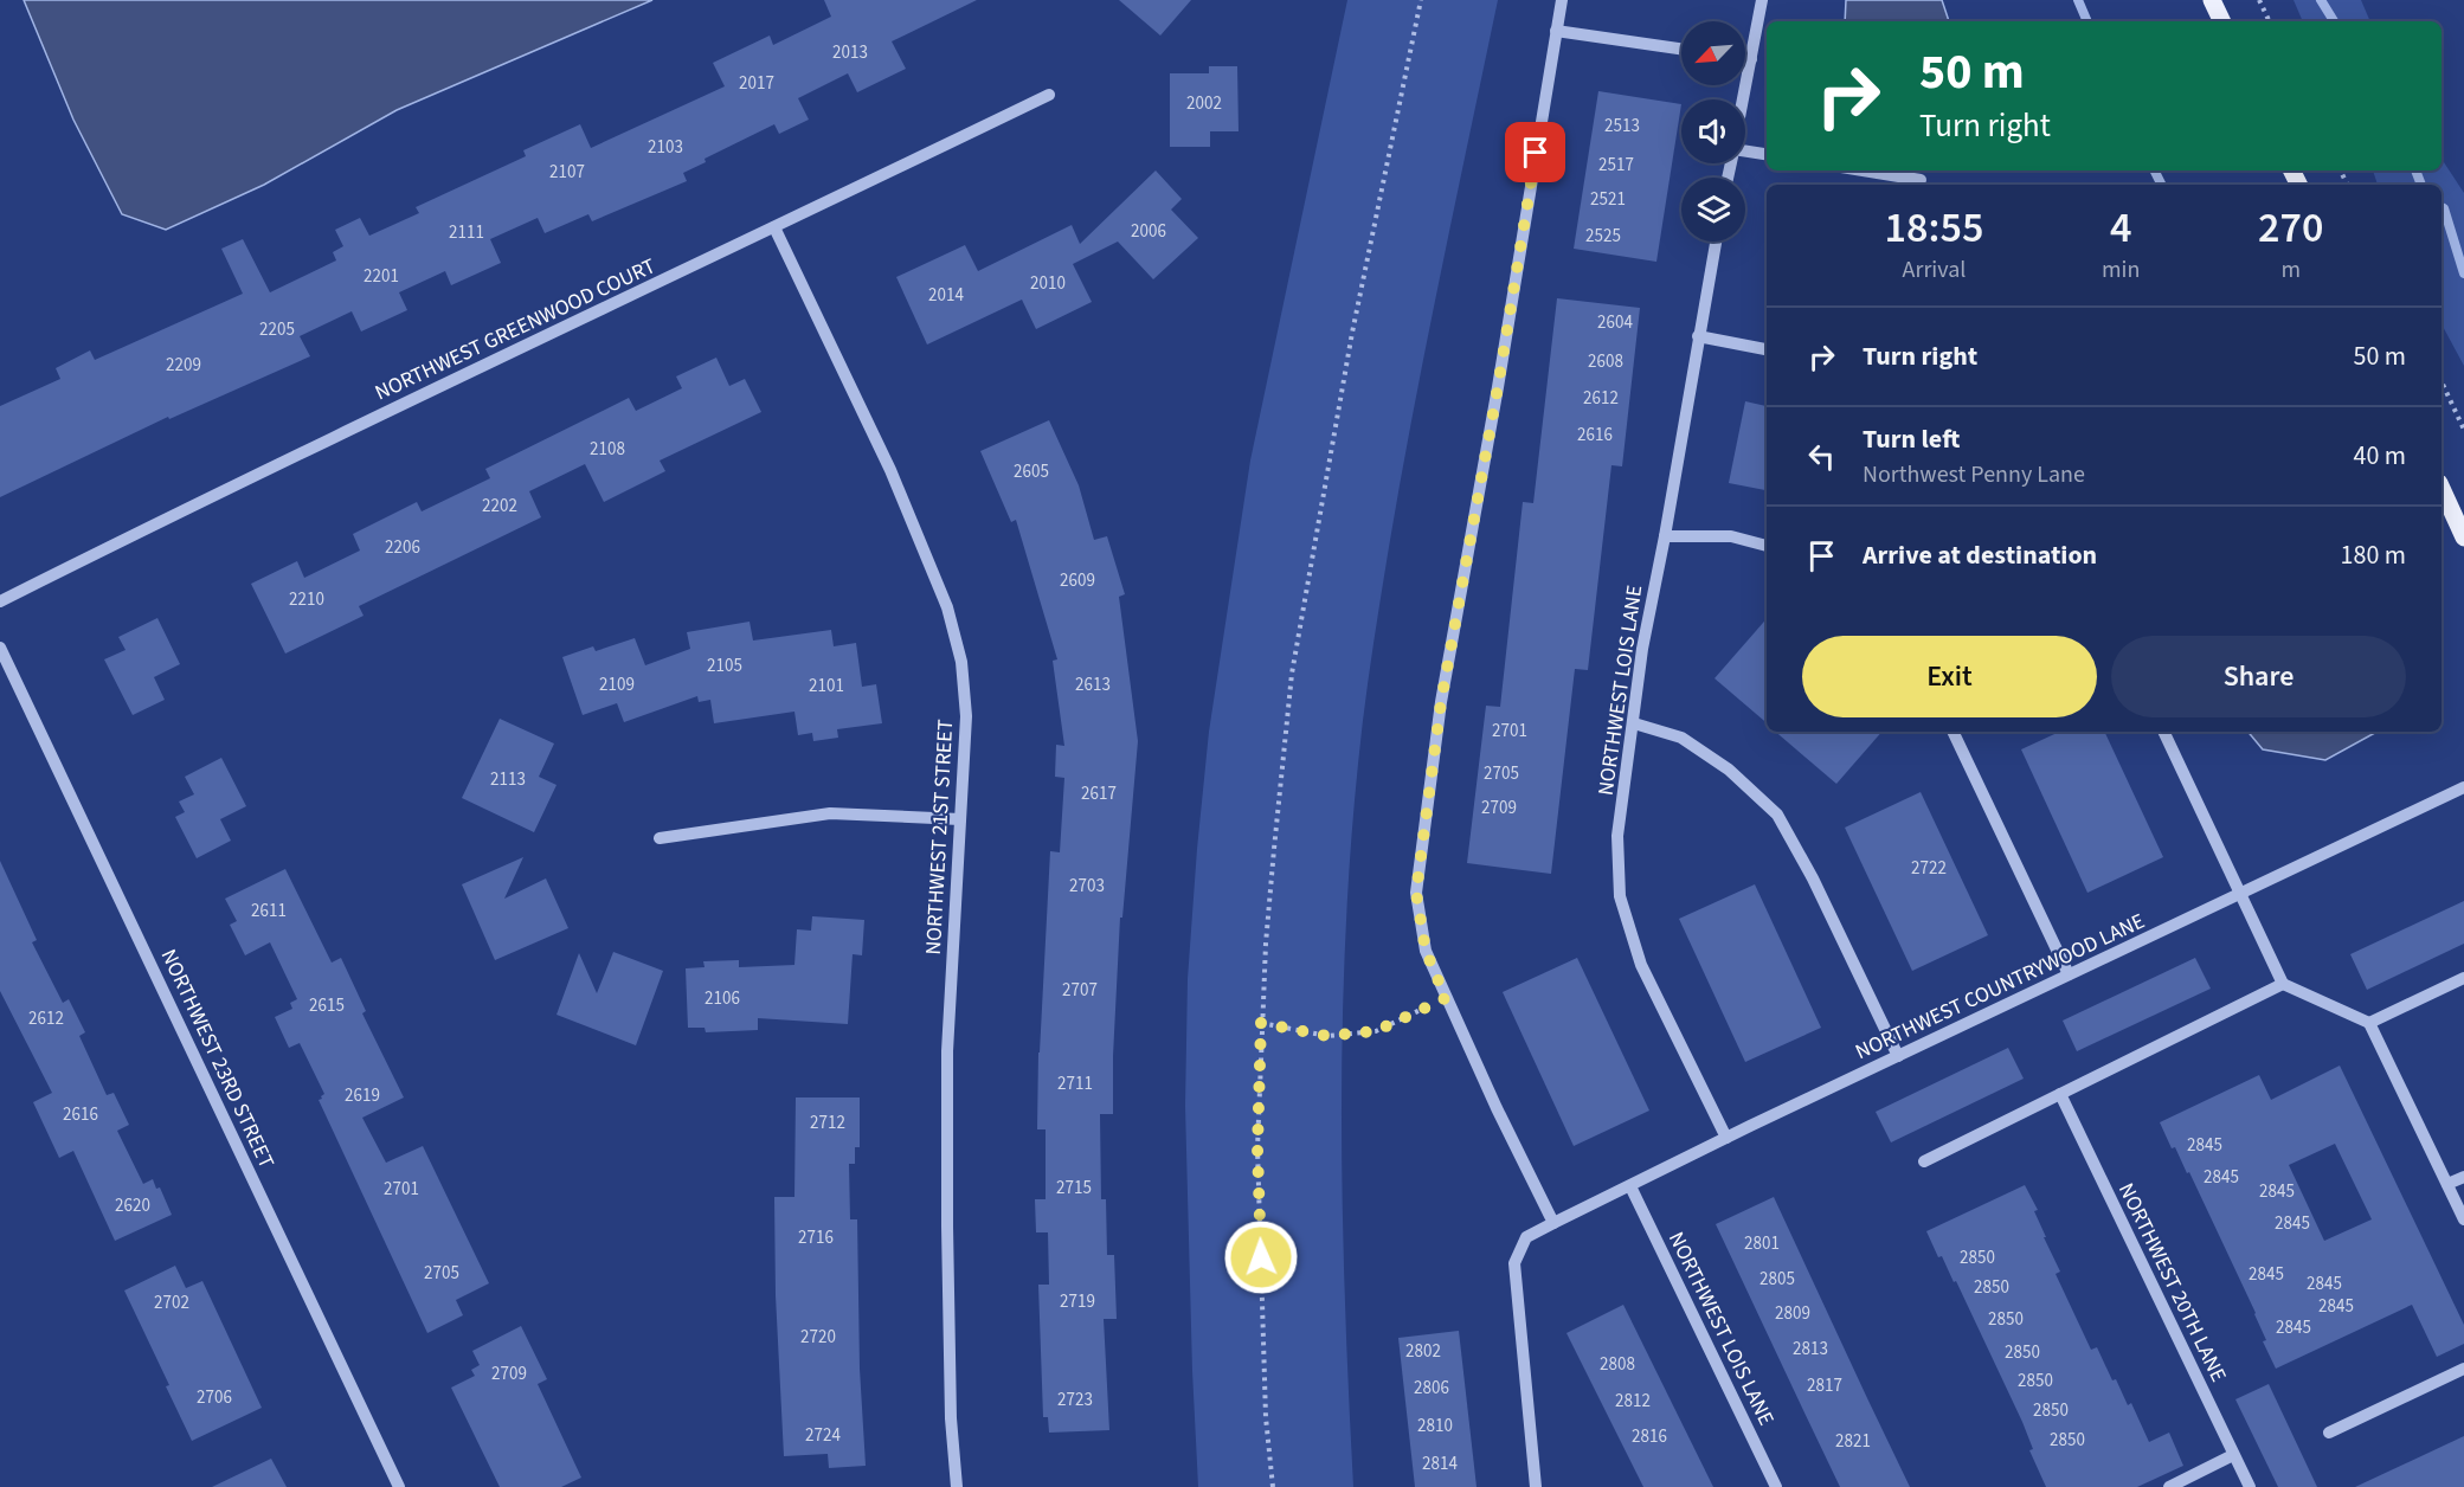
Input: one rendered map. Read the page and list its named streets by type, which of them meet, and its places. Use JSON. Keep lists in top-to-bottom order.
{
  "streets": {
    "street": [
      "NORTHWEST GREENWOOD COURT",
      "NORTHWEST LOIS LANE",
      "NORTHWEST 21ST STREET",
      "NORTHWEST COUNTRYWOOD LANE",
      "NORTHWEST 23RD STREET",
      "NORTHWEST 20TH LANE"
    ]
  },
  "crossings": [
    ["NORTHWEST GREENWOOD COURT", "NORTHWEST 21ST STREET"],
    ["NORTHWEST LOIS LANE", "NORTHWEST COUNTRYWOOD LANE"]
  ],
  "house_numbers": [
    "2013",
    "2017",
    "2002",
    "2513",
    "2103",
    "2517",
    "2107",
    "2521",
    "2006",
    "2111",
    "2525",
    "2201",
    "2010",
    "2014",
    "2604",
    "2205",
    "2608",
    "2209",
    "2612",
    "2616",
    "2108",
    "2605",
    "2202",
    "2206",
    "2609",
    "2210",
    "2105",
    "2109",
    "2613",
    "2101",
    "2701",
    "2705",
    "2113",
    "2617",
    "2709",
    "2722",
    "2703",
    "2611",
    "2707",
    "2106",
    "2615",
    "2612",
    "2711",
    "2619",
    "2616",
    "2712",
    "2845",
    "2845",
    "2715",
    "2701",
    "2845",
    "2620",
    "2845",
    "2716",
    "2801",
    "2850",
    "2705",
    "2845",
    "2805",
    "2845",
    "2850",
    "2719",
    "2702",
    "2845",
    "2809",
    "2850",
    "2845",
    "2720",
    "2813",
    "2802",
    "2850",
    "2808",
    "2709",
    "2850",
    "2817",
    "2806",
    "2706",
    "2723",
    "2812",
    "2850",
    "2810",
    "2724",
    "2816",
    "2850",
    "2821",
    "2814"
  ],
  "north": "bottom left",
  "page": {
    "turn": ["50 m", "Turn right"],
    "eta": [
      "18:55",
      "Arrival",
      "4",
      "min",
      "270",
      "m"
    ],
    "list": [
      {
        "name": "Turn right",
        "value": "50 m"
      },
      {
        "name": "Turn left",
        "note": "Northwest Penny Lane",
        "value": "40 m"
      },
      {
        "name": "Arrive at destination",
        "value": "180 m"
      }
    ],
    "buttons": ["Exit", "Share"]
  }
}
